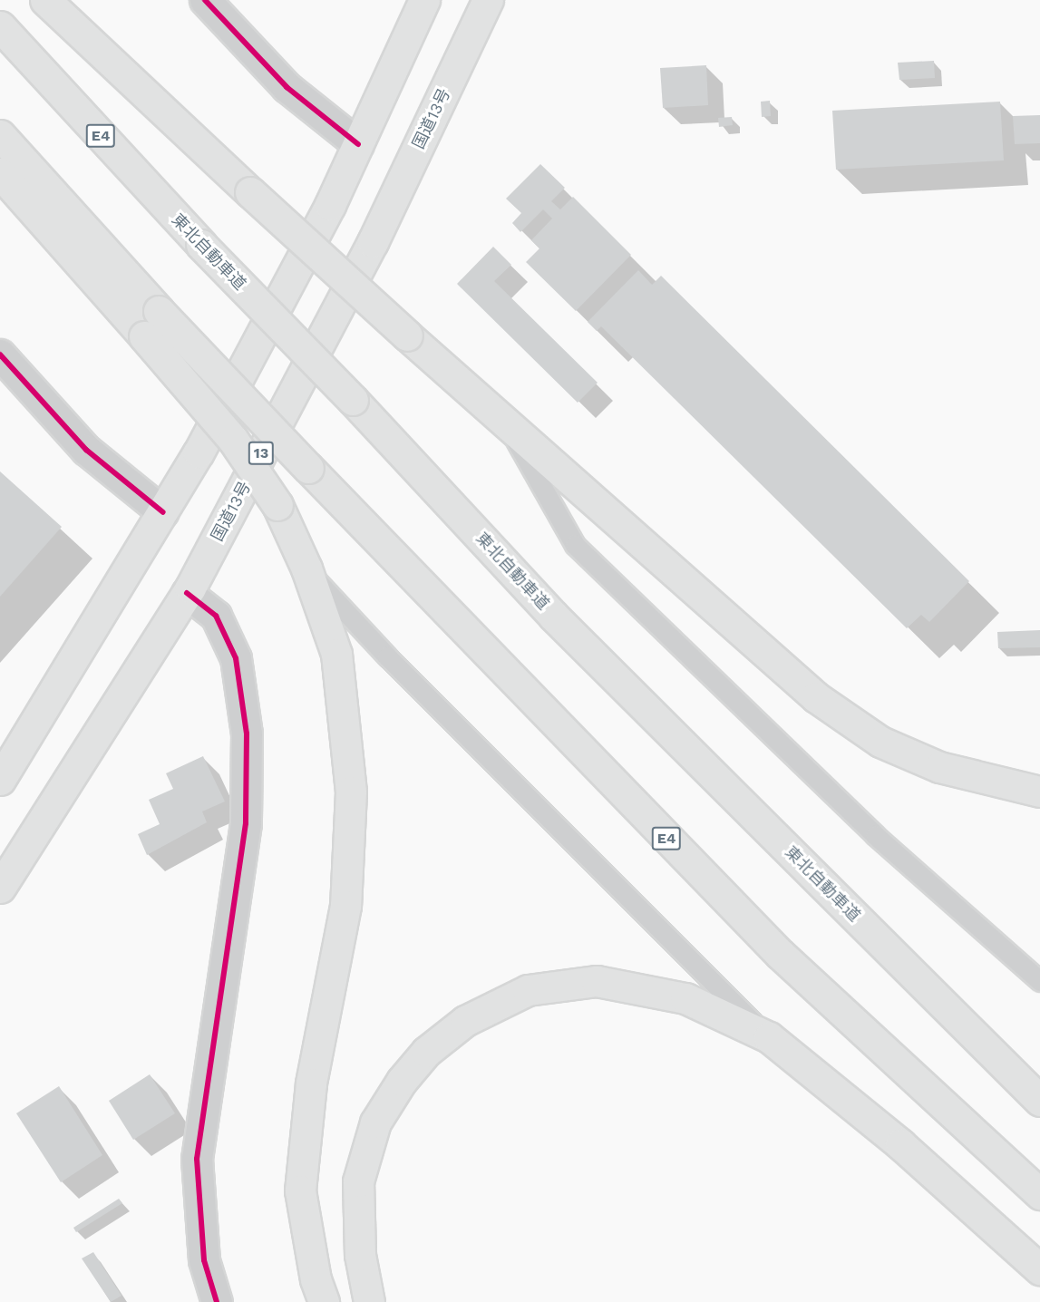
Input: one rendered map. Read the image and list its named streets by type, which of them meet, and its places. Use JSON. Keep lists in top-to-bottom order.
{
  "streets": {
    "highway": [
      "国道13号",
      "E4",
      "東北自動車道",
      "13"
    ]
  }
}
